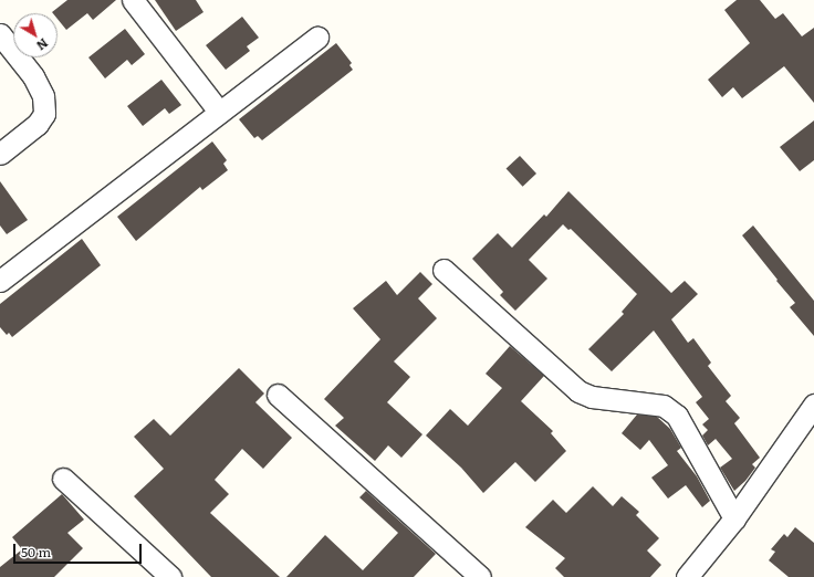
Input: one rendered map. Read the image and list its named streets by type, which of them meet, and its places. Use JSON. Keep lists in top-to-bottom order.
{
  "scale_bar": "50 m",
  "north": "bottom right"
}
